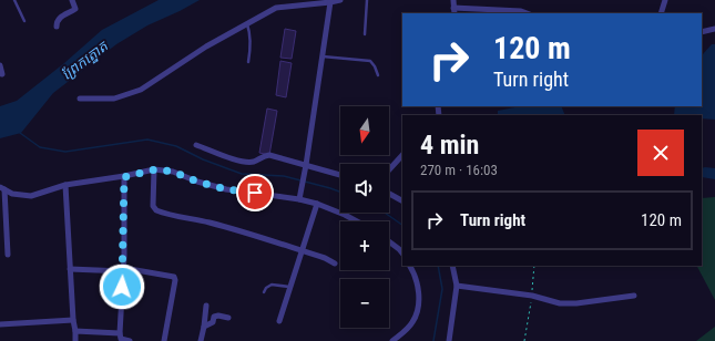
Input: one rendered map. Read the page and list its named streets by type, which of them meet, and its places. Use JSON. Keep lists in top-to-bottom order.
{
  "water": ["ព្រែកត្នោត"],
  "north": "bottom",
  "page": {
    "turn": ["120 m", "Turn right"],
    "map_buttons": ["+", "−"],
    "heading": ["4 min", "270 m · 16:03"],
    "list": [
      {
        "name": "Turn right",
        "value": "120 m"
      }
    ]
  }
}
